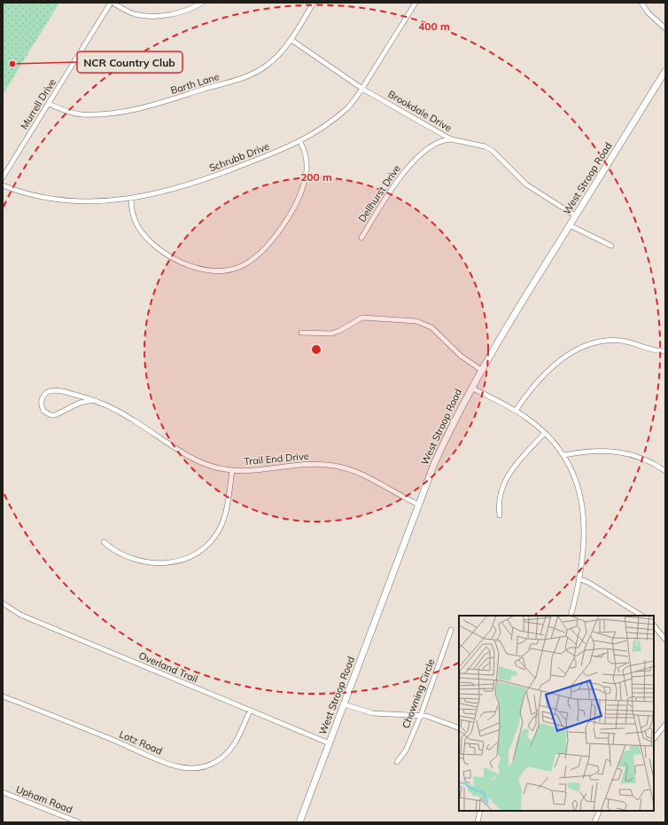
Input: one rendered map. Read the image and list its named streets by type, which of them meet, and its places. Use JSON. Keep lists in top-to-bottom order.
{
  "streets": {
    "main road": ["West Stroop Road"],
    "street": [
      "Barth Lane",
      "Murrell Drive",
      "Brookdale Drive",
      "Schrubb Drive",
      "Dellhurst Drive",
      "Trail End Drive",
      "Overland Trail",
      "Chowning Circle",
      "Lotz Road",
      "Upham Road"
    ]
  },
  "crossings": [
    ["Barth Lane", "Murrell Drive"],
    ["Barth Lane", "Brookdale Drive"],
    ["Brookdale Drive", "Schrubb Drive"],
    ["Brookdale Drive", "West Stroop Road"],
    ["Brookdale Drive", "Dellhurst Drive"],
    ["West Stroop Road", "Trail End Drive"],
    ["West Stroop Road", "Overland Trail"],
    ["Overland Trail", "Lotz Road"]
  ],
  "places": ["NCR Country Club"],
  "rings": ["400 m", "200 m"]
}
